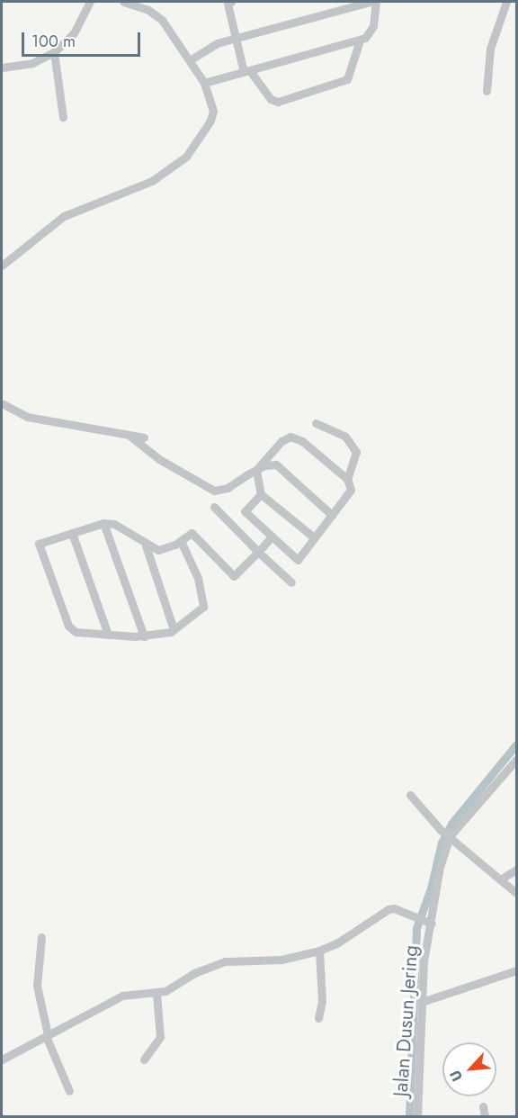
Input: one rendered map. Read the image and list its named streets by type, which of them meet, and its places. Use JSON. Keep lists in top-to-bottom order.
{
  "streets": {
    "street": ["Jalan Dusun Jering"]
  },
  "scale_bar": "100 m",
  "north": "bottom left"
}
